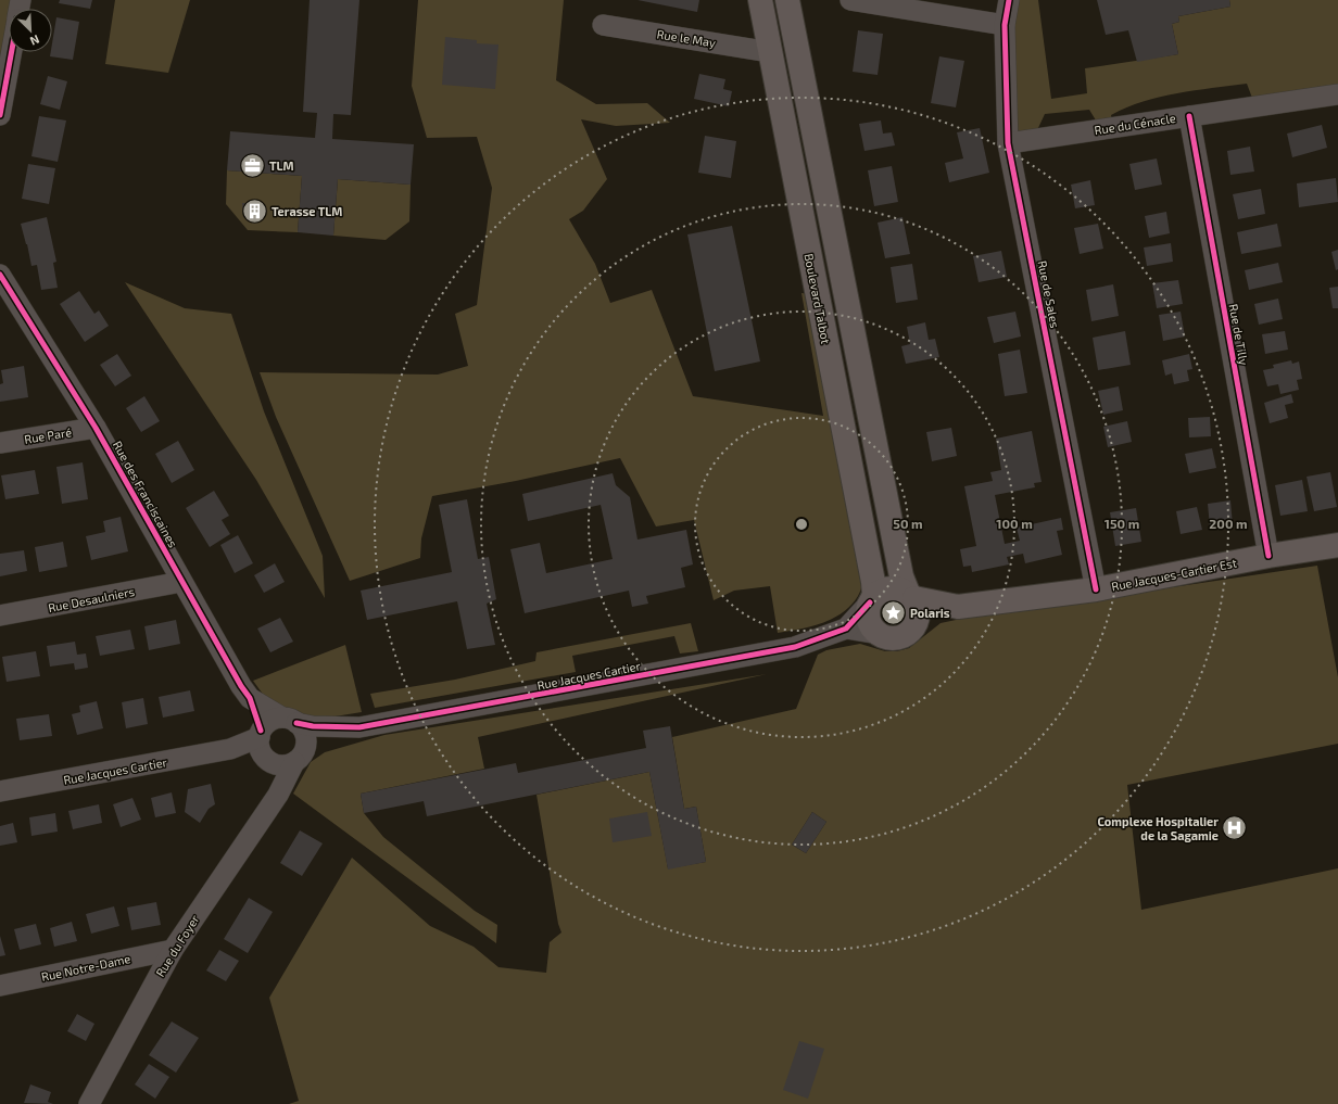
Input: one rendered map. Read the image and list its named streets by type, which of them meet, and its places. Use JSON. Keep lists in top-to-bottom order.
{
  "streets": {
    "main road": ["Boulevard Talbot", "Rue Jacques-Cartier Est"],
    "street": [
      "Rue le May",
      "Rue du Cénacle",
      "Rue de Sales",
      "Rue de Tilly",
      "Rue Paré",
      "Rue des Franciscaines",
      "Rue Desaulniers",
      "Rue Jacques Cartier",
      "Rue du Foyer",
      "Rue Notre-Dame"
    ]
  },
  "crossings": [
    ["Rue le May", "Boulevard Talbot"],
    ["Rue du Cénacle", "Rue de Sales"],
    ["Rue du Cénacle", "Rue de Tilly"],
    ["Rue de Sales", "Rue Jacques-Cartier Est"],
    ["Boulevard Talbot", "Rue Jacques-Cartier Est"],
    ["Boulevard Talbot", "Rue Jacques Cartier"],
    ["Rue de Tilly", "Rue Jacques-Cartier Est"],
    ["Rue Paré", "Rue des Franciscaines"],
    ["Rue des Franciscaines", "Rue Desaulniers"],
    ["Rue des Franciscaines", "Rue Jacques Cartier"],
    ["Rue des Franciscaines", "Rue du Foyer"],
    ["Rue Jacques-Cartier Est", "Rue Jacques Cartier"],
    ["Rue Jacques Cartier", "Rue du Foyer"],
    ["Rue du Foyer", "Rue Notre-Dame"]
  ],
  "places": {
    "office": ["TLM"],
    "building": ["Terasse TLM"],
    "place": ["Polaris"],
    "hospital": ["Complexe Hospitalier de la Sagamie"]
  },
  "north": "bottom right",
  "rings": [
    "50 m",
    "100 m",
    "150 m",
    "200 m"
  ]
}
